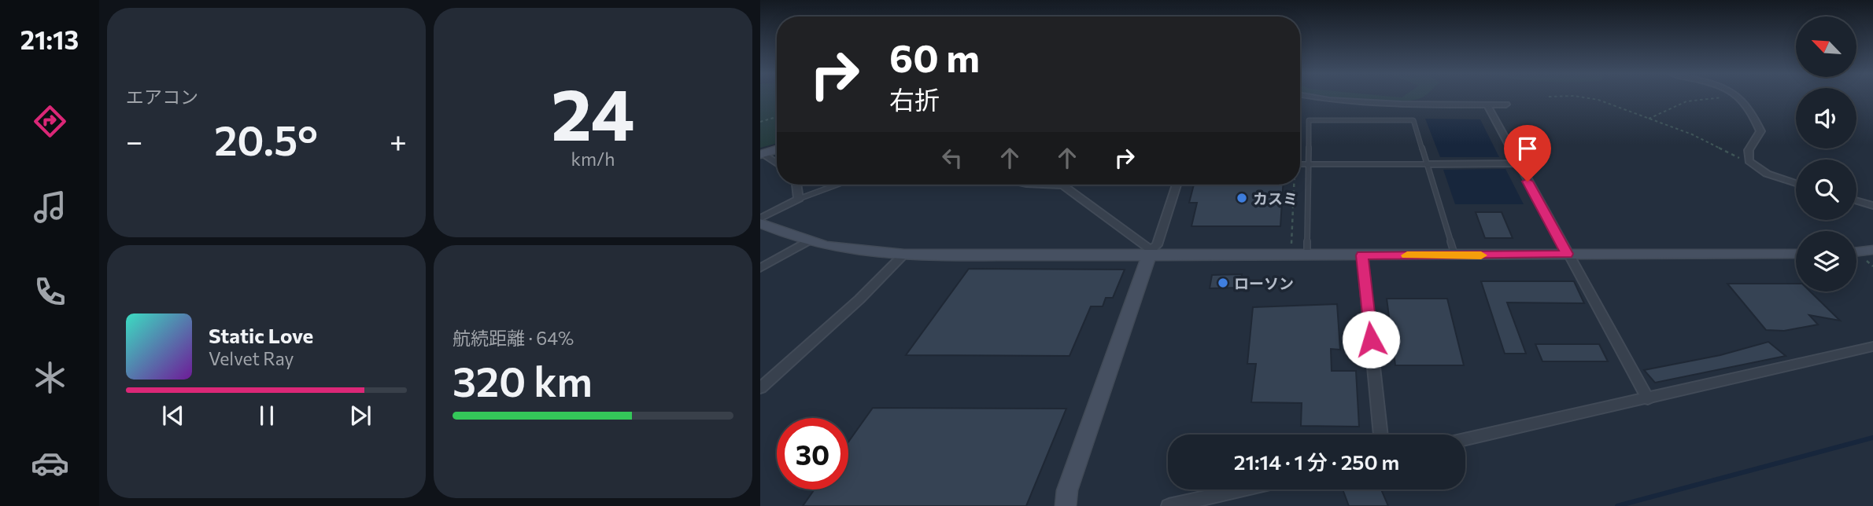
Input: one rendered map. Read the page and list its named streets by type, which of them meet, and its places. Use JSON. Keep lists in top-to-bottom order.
{
  "places": ["カスミ", "ローソン"],
  "north": "top left",
  "page": {
    "tabs": "21:13",
    "tile": [
      "エアコン",
      ["24", "km/h"],
      ["航続距離 · 64%", "320 km"]
    ],
    "turn": ["60 m", "右折"],
    "heat": ["−", "20.5°", "+"],
    "song": ["Static Love", "Velvet Ray"],
    "limit": "30",
    "trip": "21:14 · 1 分 · 250 m"
  }
}
